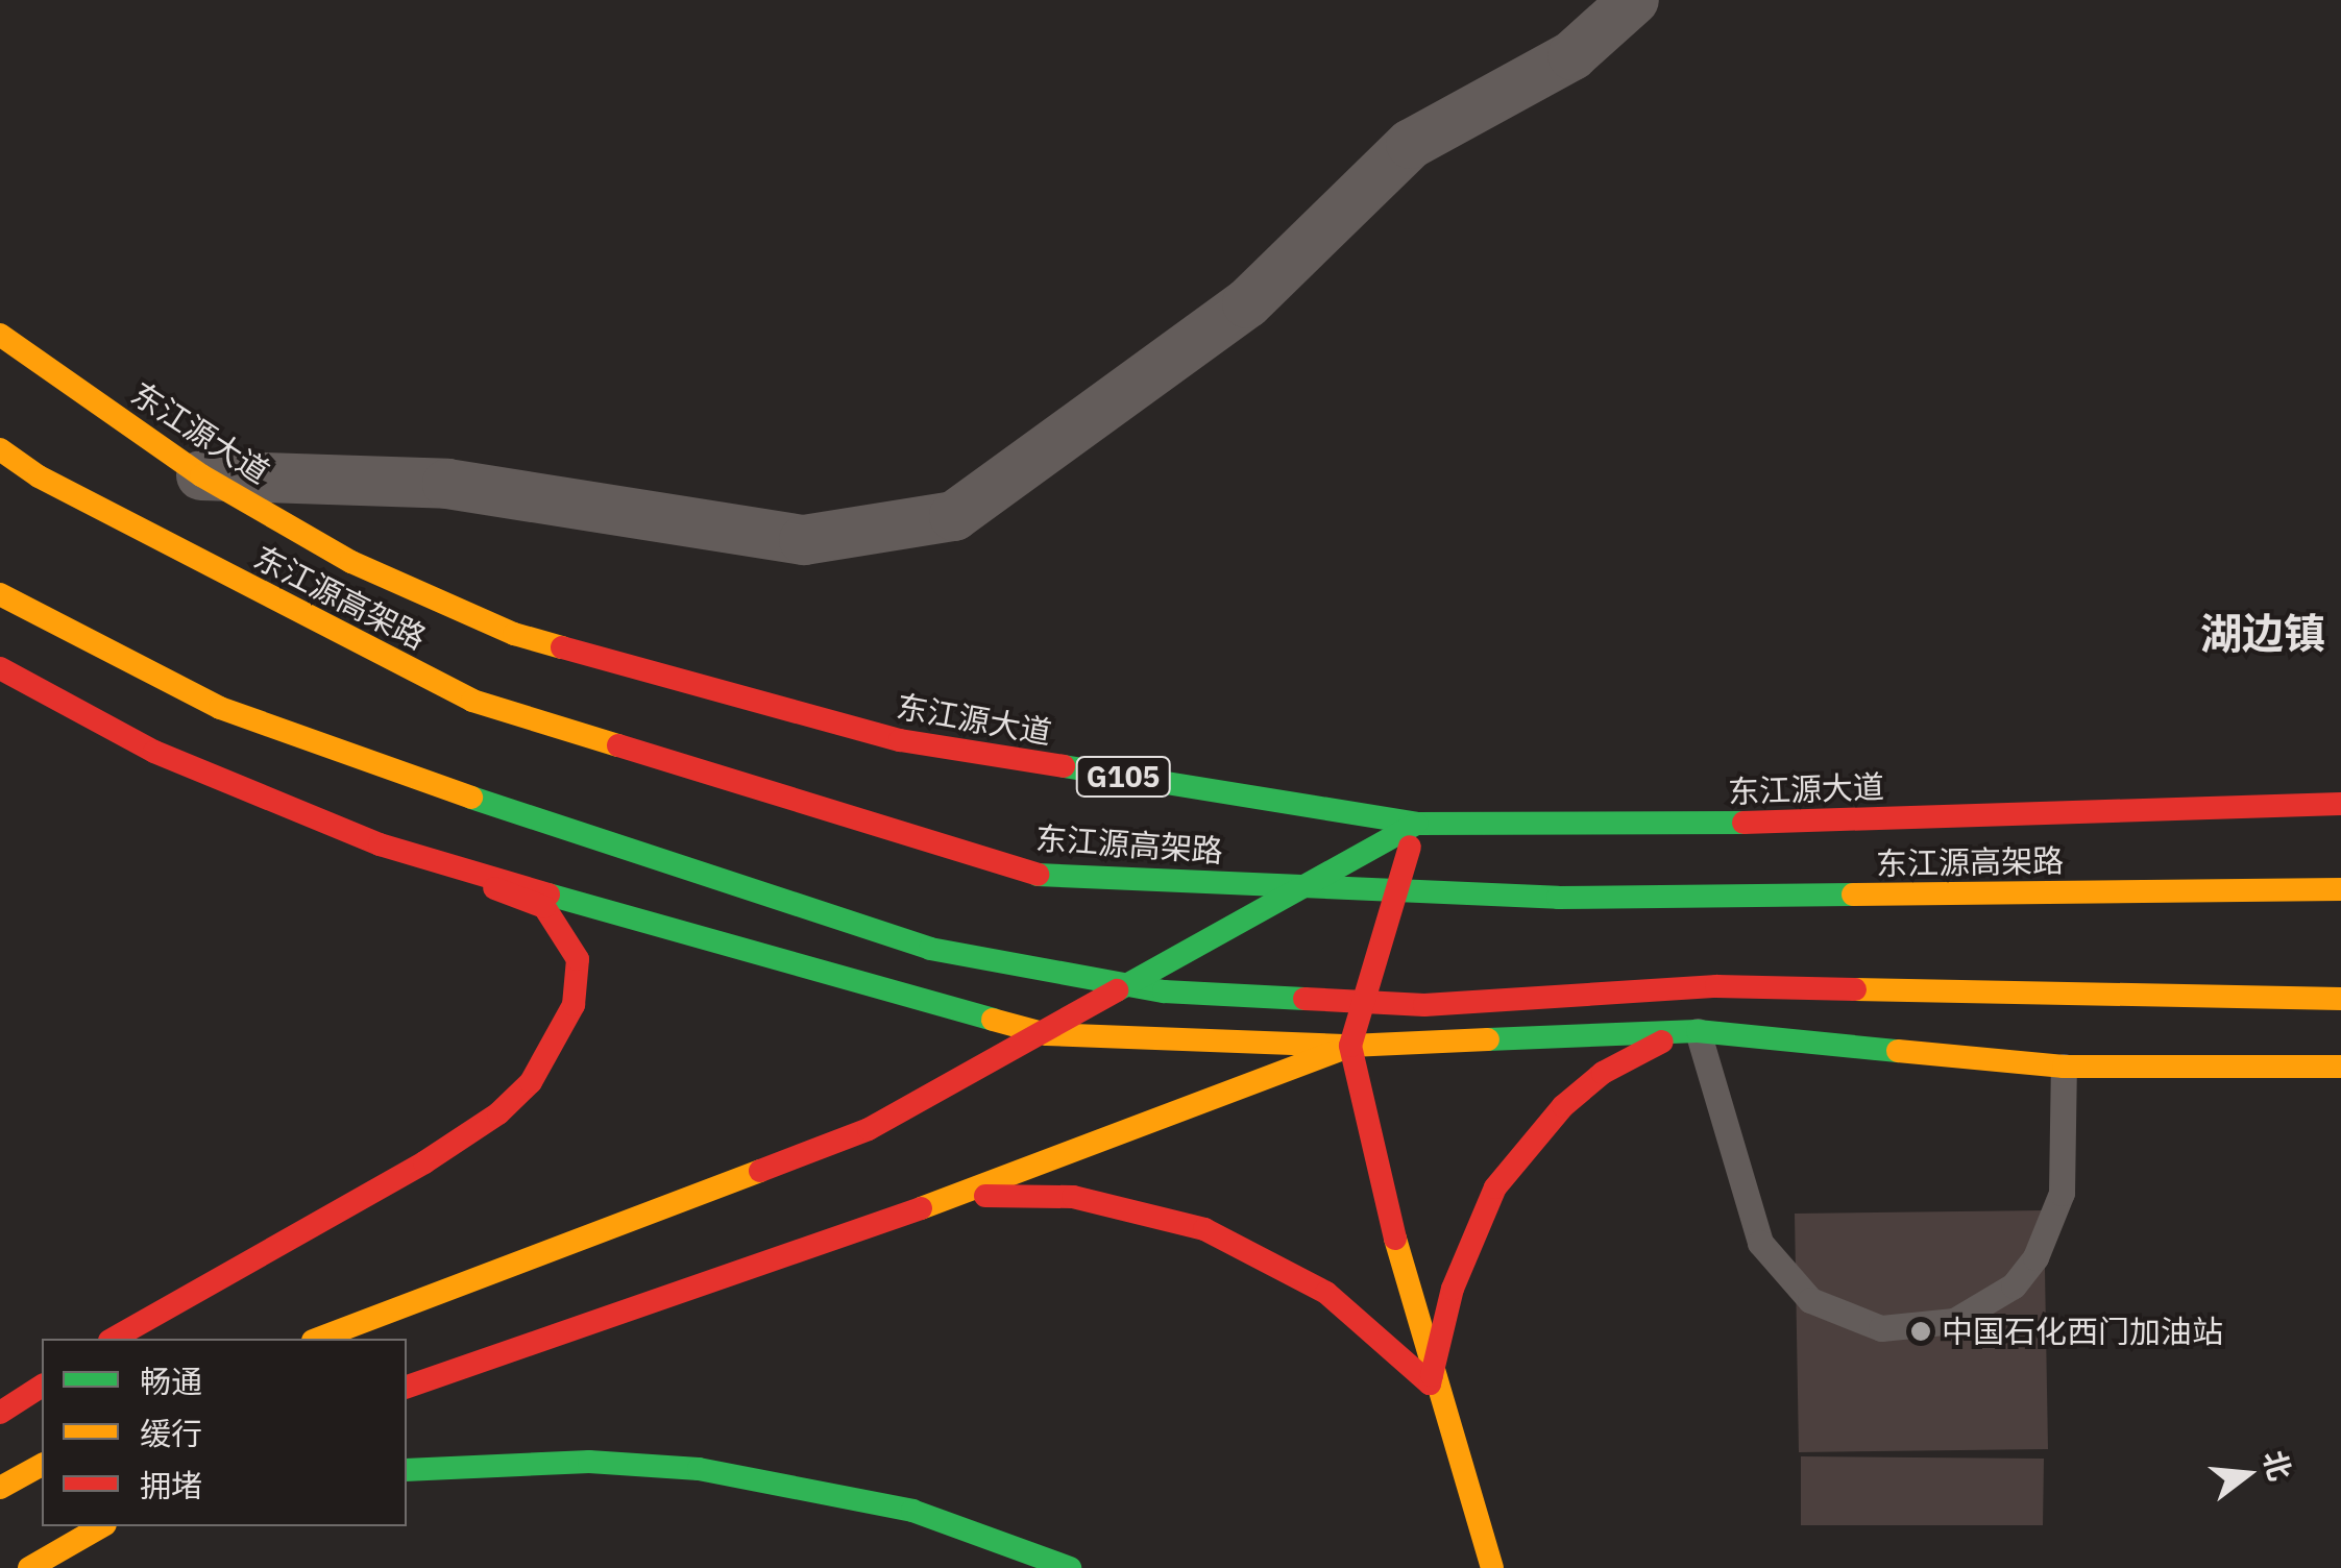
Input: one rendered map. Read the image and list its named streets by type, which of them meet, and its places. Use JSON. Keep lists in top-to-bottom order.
{
  "streets": {
    "main road": ["东江源大道", "东江源高架路", "G105"]
  },
  "districts": ["湖边镇"],
  "places": ["中国石化西门加油站"],
  "legend": ["畅通", "缓行", "拥堵"],
  "north": "right"
}
